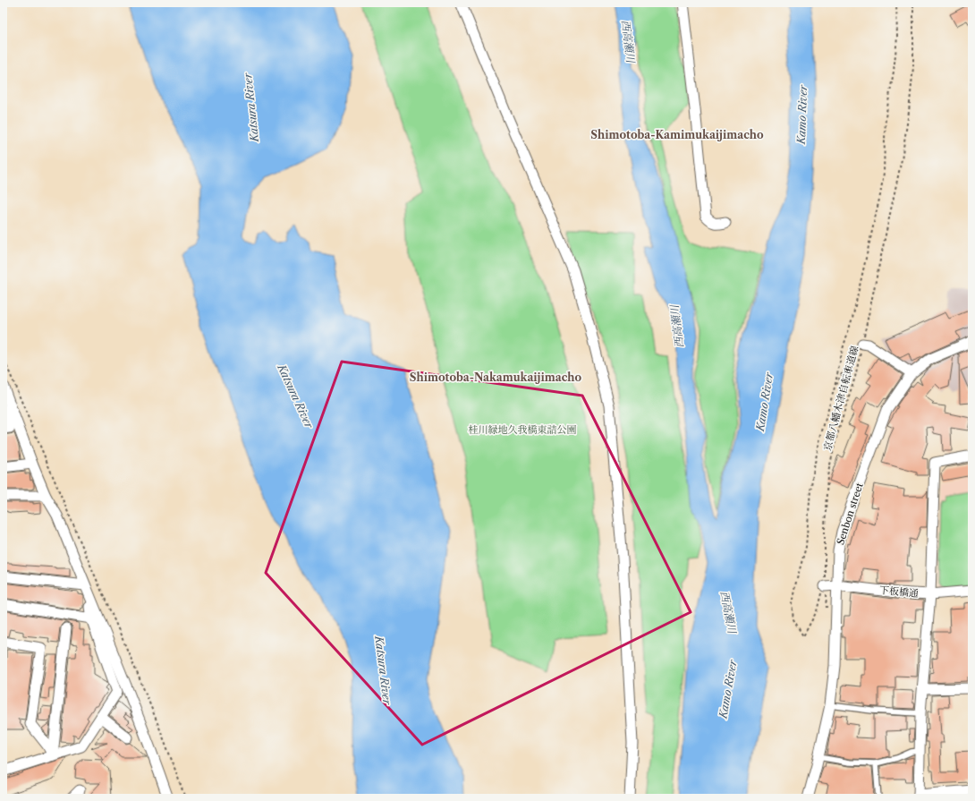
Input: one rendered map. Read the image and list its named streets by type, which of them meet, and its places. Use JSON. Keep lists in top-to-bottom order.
{
  "streets": {
    "street": ["Senbon street", "下板橋通"],
    "path": ["京都八幡木津自転車道線"]
  },
  "crossings": [
    ["京都八幡木津自転車道線", "下板橋通"],
    ["Senbon street", "下板橋通"]
  ],
  "districts": ["Shimotoba-Kamimukaijimacho", "Shimotoba-Nakamukaijimacho"],
  "water": ["西高瀬川", "Katsura River", "Kamo River"],
  "parks": ["桂川緑地久我橋東詰公園"]
}
